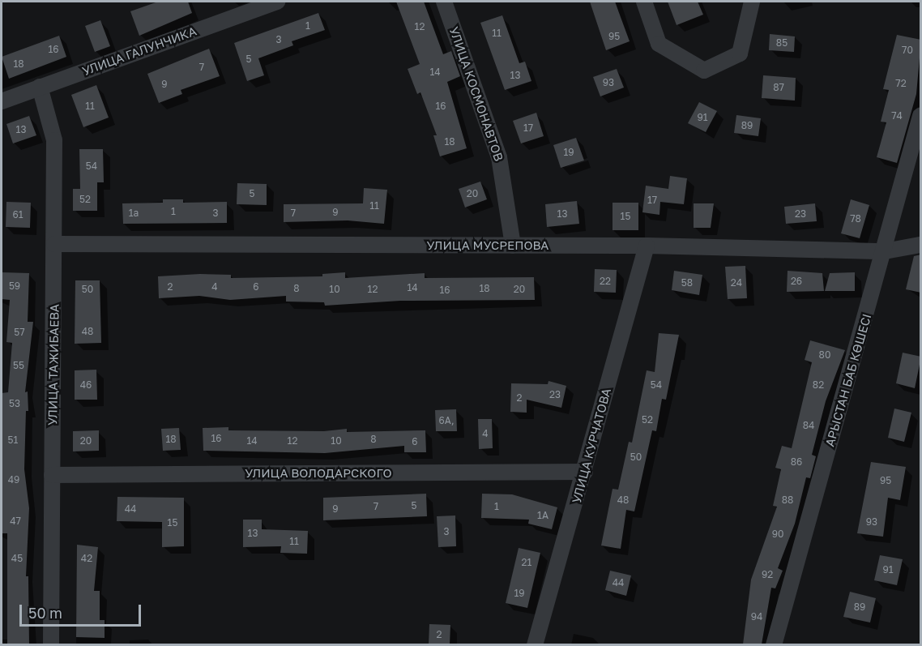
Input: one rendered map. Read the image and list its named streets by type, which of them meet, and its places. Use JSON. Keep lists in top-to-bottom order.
{
  "streets": {
    "street": [
      "УЛИЦА ГАЛУНЧИКА",
      "УЛИЦА КОСМОНАВТОВ",
      "УЛИЦА МУСРЕПОВА",
      "УЛИЦА ТАЖИБАЕВА",
      "АРЫСТАН БАБ КӨШЕСІ",
      "УЛИЦА КУРЧАТОВА",
      "УЛИЦА ВОЛОДАРСКОГО"
    ]
  },
  "crossings": [
    ["УЛИЦА ГАЛУНЧИКА", "УЛИЦА ТАЖИБАЕВА"],
    ["УЛИЦА КОСМОНАВТОВ", "УЛИЦА МУСРЕПОВА"],
    ["УЛИЦА МУСРЕПОВА", "УЛИЦА ТАЖИБАЕВА"],
    ["УЛИЦА МУСРЕПОВА", "АРЫСТАН БАБ КӨШЕСІ"],
    ["УЛИЦА МУСРЕПОВА", "УЛИЦА КУРЧАТОВА"],
    ["УЛИЦА ТАЖИБАЕВА", "УЛИЦА ВОЛОДАРСКОГО"],
    ["УЛИЦА КУРЧАТОВА", "УЛИЦА ВОЛОДАРСКОГО"]
  ],
  "house_numbers": [
    "1",
    "12",
    "11",
    "95",
    "3",
    "85",
    "16",
    "70",
    "5",
    "18",
    "7",
    "14",
    "13",
    "93",
    "72",
    "9",
    "87",
    "11",
    "16",
    "74",
    "91",
    "89",
    "17",
    "13",
    "18",
    "19",
    "54",
    "5",
    "20",
    "52",
    "17",
    "11",
    "1",
    "9",
    "1а",
    "3",
    "7",
    "13",
    "23",
    "61",
    "15",
    "78",
    "22",
    "26",
    "58",
    "24",
    "59",
    "2",
    "4",
    "6",
    "14",
    "8",
    "18",
    "50",
    "10",
    "12",
    "20",
    "16",
    "48",
    "57",
    "80",
    "55",
    "46",
    "54",
    "82",
    "23",
    "2",
    "53",
    "52",
    "6А,",
    "84",
    "4",
    "16",
    "18",
    "8",
    "51",
    "20",
    "14",
    "12",
    "10",
    "6",
    "50",
    "86",
    "49",
    "95",
    "48",
    "88",
    "5",
    "7",
    "1",
    "44",
    "9",
    "1А",
    "47",
    "93",
    "15",
    "3",
    "13",
    "90",
    "11",
    "45",
    "42",
    "21",
    "91",
    "92",
    "44",
    "19",
    "89",
    "94",
    "2"
  ],
  "scale_bar": "50 m"
}
